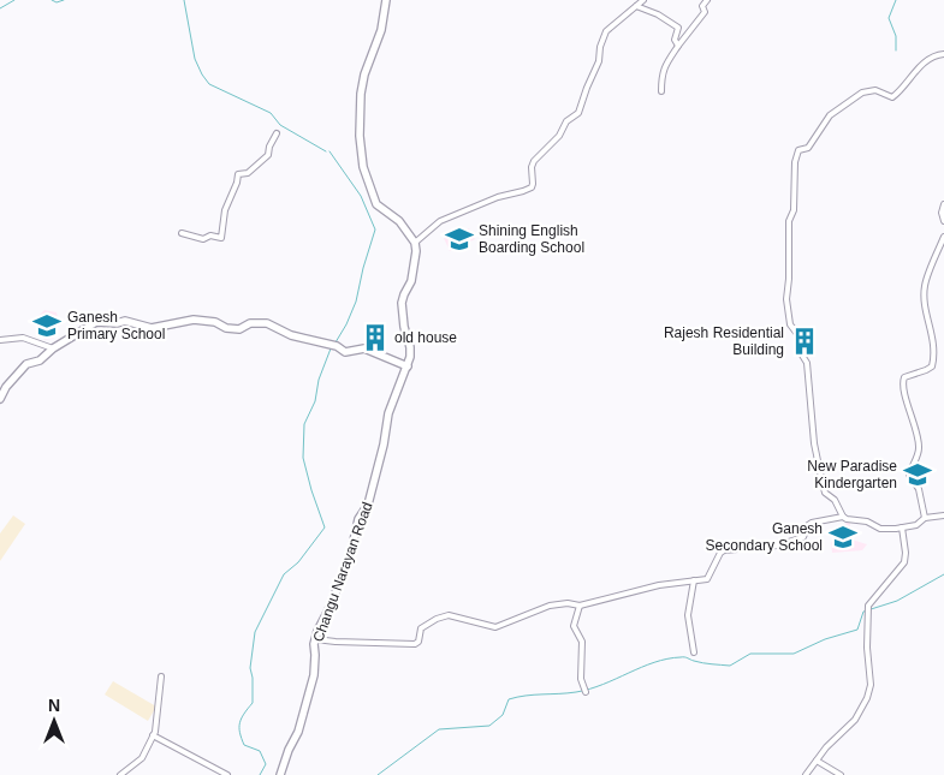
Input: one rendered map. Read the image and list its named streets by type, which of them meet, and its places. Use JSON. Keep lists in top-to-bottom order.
{
  "streets": {
    "main road": ["Changu Narayan Road"]
  },
  "places": {
    "school or university": [
      "Shining English Boarding School",
      "Ganesh Primary School",
      "New Paradise Kindergarten",
      "Ganesh Secondary School"
    ],
    "building": ["old house", "Rajesh Residential Building"]
  },
  "north": "top"
}
